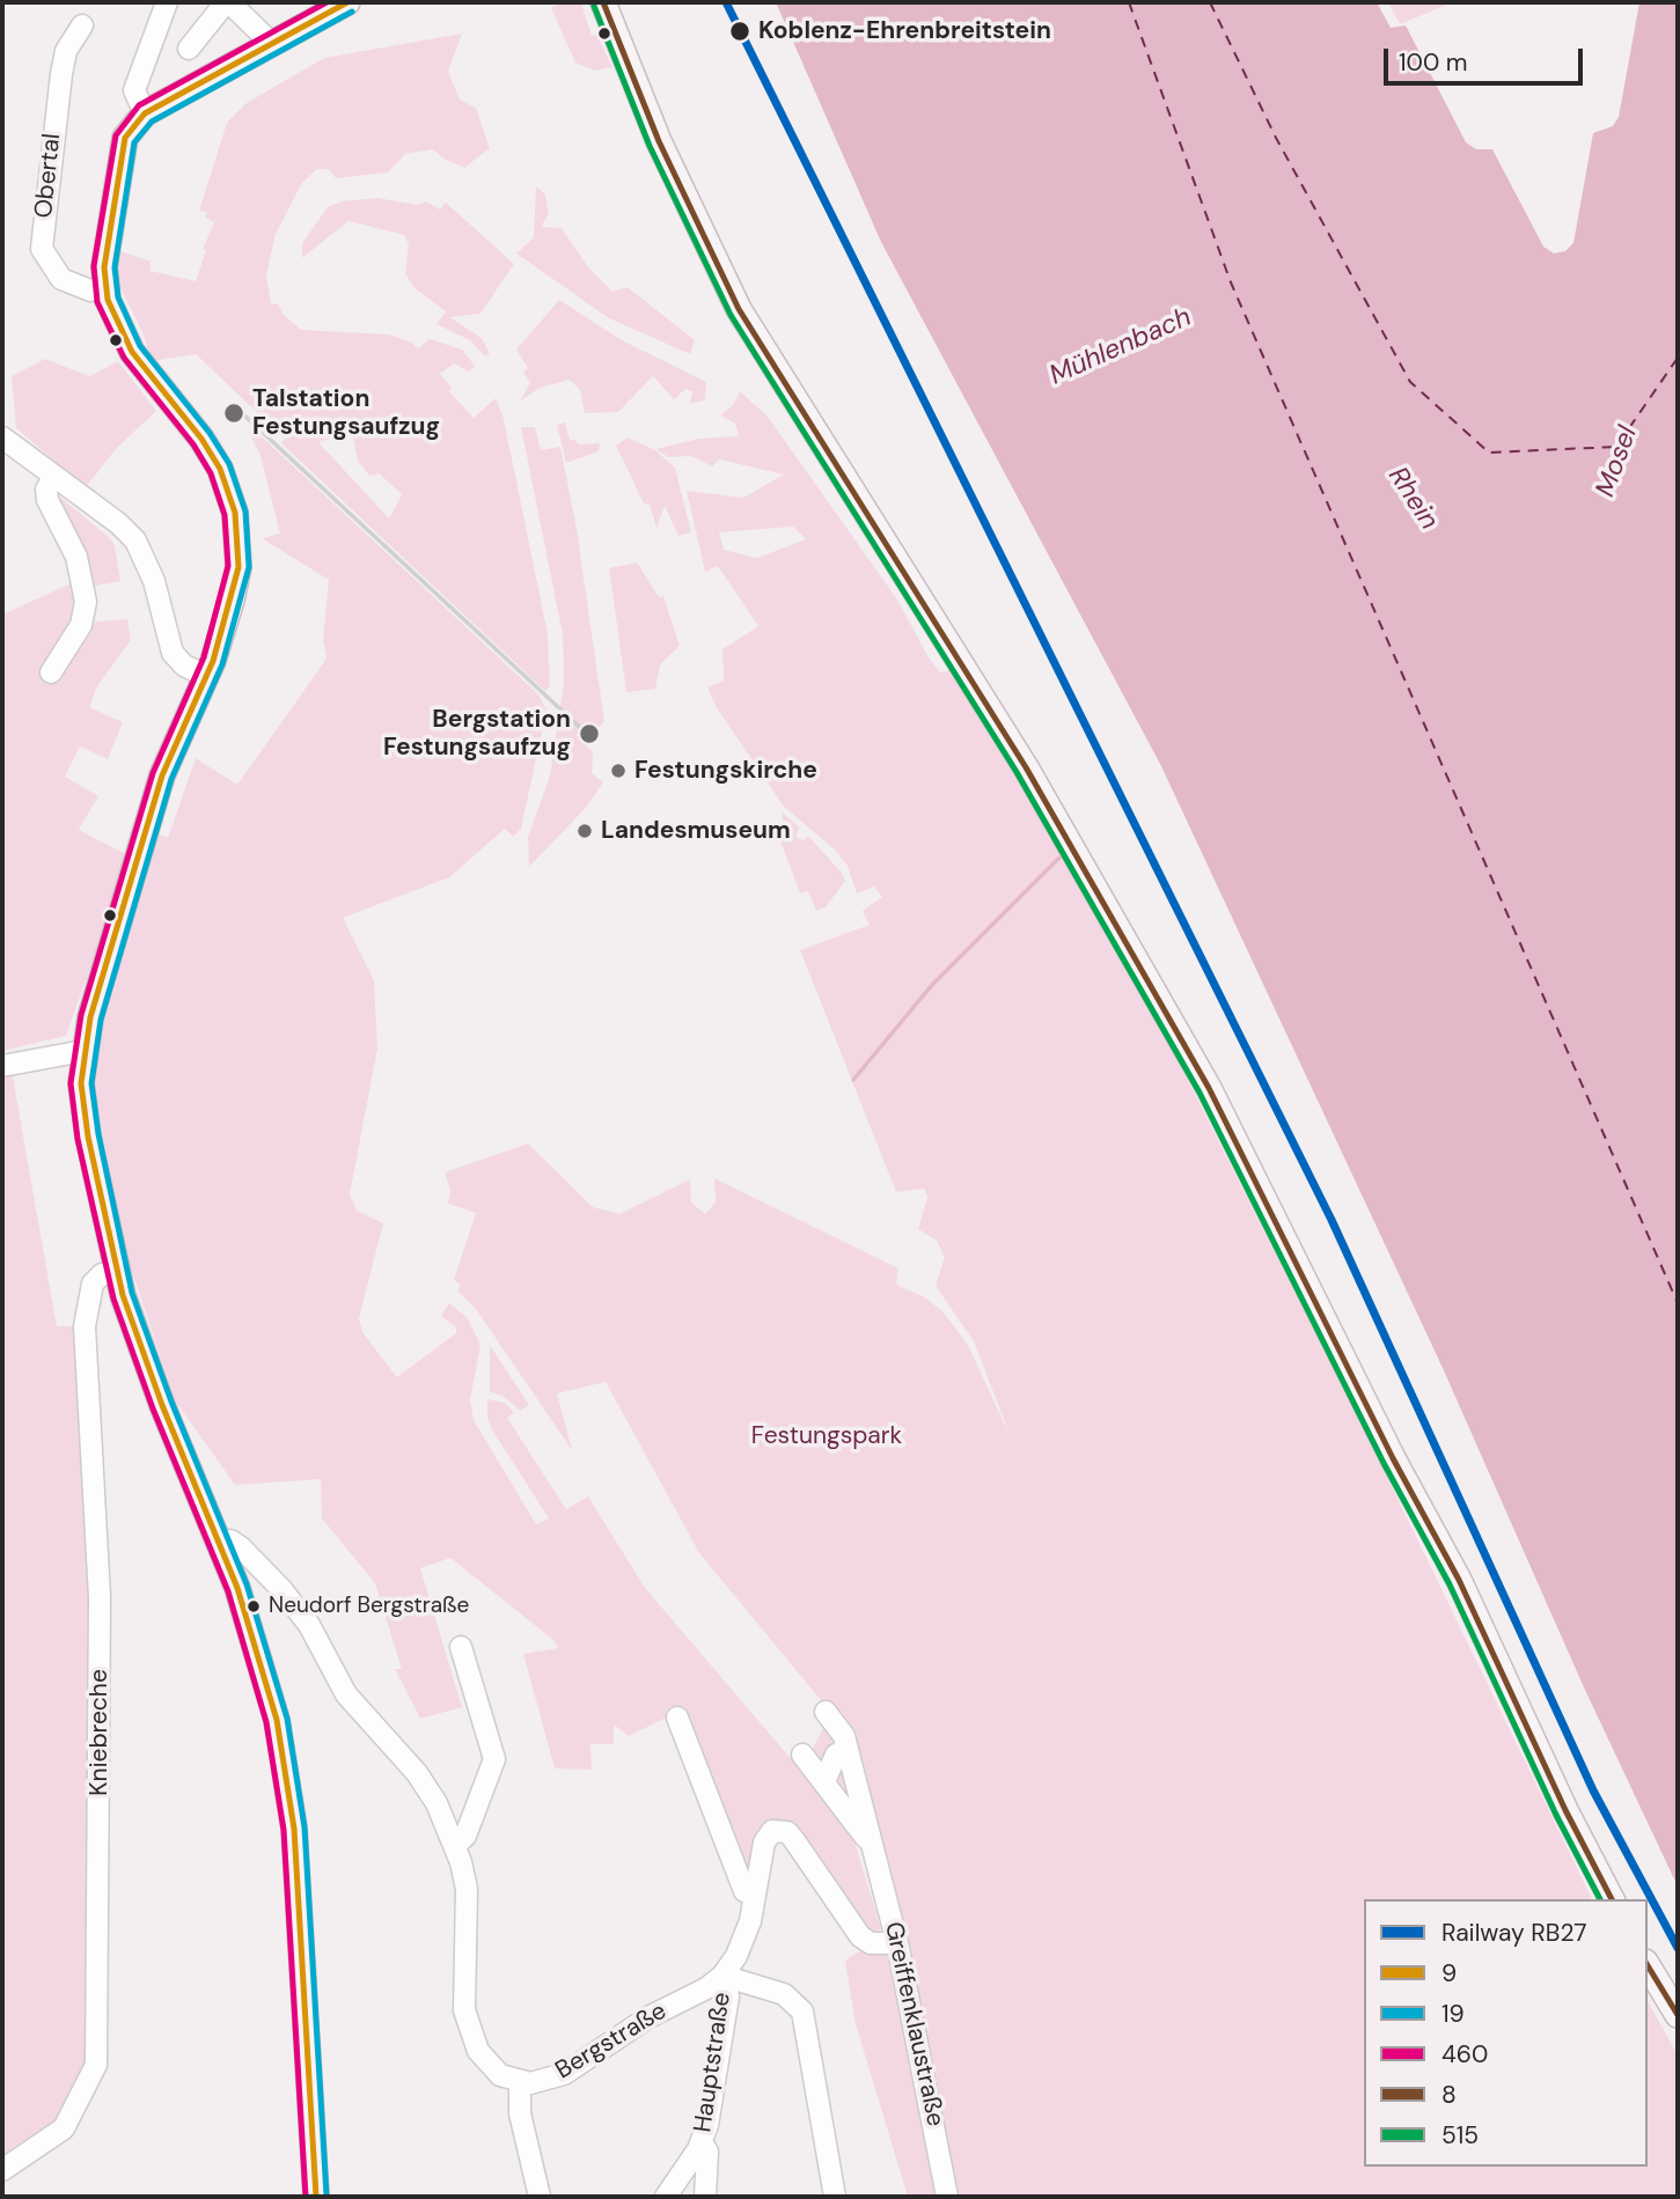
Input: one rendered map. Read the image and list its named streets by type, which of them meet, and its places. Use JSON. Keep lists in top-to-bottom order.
{
  "streets": {
    "street": [
      "Obertal",
      "Kniebreche",
      "Greiffenklaustraße",
      "Bergstraße",
      "Hauptstraße"
    ]
  },
  "crossings": [
    ["Greiffenklaustraße", "Bergstraße"],
    ["Bergstraße", "Hauptstraße"]
  ],
  "water": ["Mühlenbach", "Mosel", "Rhein"],
  "parks": ["Festungspark"],
  "places": [
    "Koblenz-Ehrenbreitstein",
    "Talstation Festungsaufzug",
    "Bergstation Festungsaufzug",
    "Festungskirche",
    "Landesmuseum",
    "Neudorf Bergstraße"
  ],
  "lines": [
    "rail line RB27",
    "transit line 9",
    "transit line 460",
    "transit line 8",
    "transit line 515",
    "transit line 19"
  ],
  "legend": [
    "Railway RB27",
    "9",
    "19",
    "460",
    "8",
    "515"
  ],
  "scale_bar": "100 m"
}
